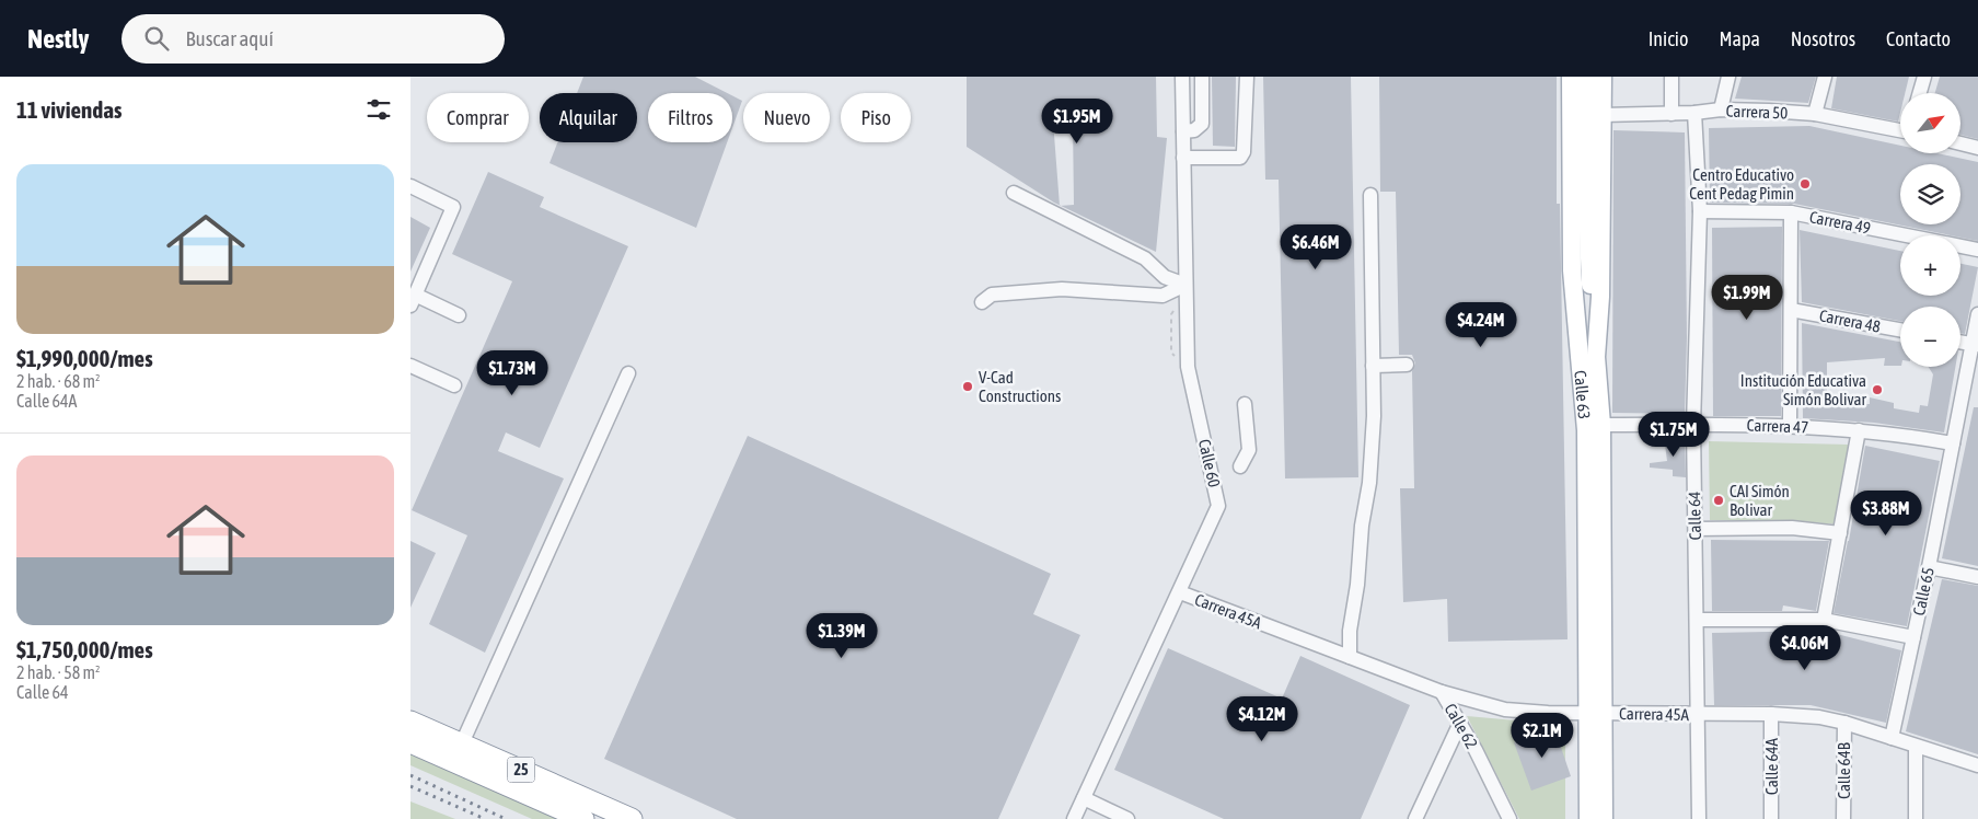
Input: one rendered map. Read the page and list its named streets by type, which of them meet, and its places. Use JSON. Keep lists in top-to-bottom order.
{
  "streets": {
    "highway": ["25"],
    "main road": ["Calle 63"],
    "street": [
      "Carrera 50",
      "Carrera 49",
      "Carrera 48",
      "Carrera 47",
      "Calle 60",
      "Calle 64",
      "Calle 65",
      "Carrera 45A",
      "Calle 62",
      "Calle 64A",
      "Calle 64B"
    ]
  },
  "crossings": [
    ["Carrera 50", "Calle 63"],
    ["Carrera 50", "Calle 64"],
    ["Carrera 49", "Calle 64"],
    ["Calle 63", "Carrera 47"],
    ["Calle 63", "Carrera 45A"],
    ["Carrera 47", "Calle 64"],
    ["Carrera 47", "Calle 65"],
    ["Calle 60", "Carrera 45A"],
    ["Calle 64", "Carrera 45A"],
    ["Calle 65", "Carrera 45A"],
    ["Carrera 45A", "Calle 62"],
    ["Carrera 45A", "Calle 64A"],
    ["Carrera 45A", "Calle 64B"]
  ],
  "places": [
    "Centro Educativo Cent Pedag Pimin",
    "V-Cad Constructions",
    "Institución Educativa Simón Bolivar",
    "CAI Simón Bolivar"
  ],
  "north": "top right",
  "page": {
    "header": "Nestly",
    "search": "Buscar aquí",
    "nav": [
      "Inicio",
      "Mapa",
      "Nosotros",
      "Contacto"
    ],
    "heading": "11 viviendas",
    "map_buttons": ["+", "−"],
    "chip": [
      "Comprar",
      "Alquilar",
      "Filtros",
      "Nuevo",
      "Piso"
    ],
    "price": [
      "$1.95M",
      "$6.46M",
      "$1.99M",
      "$4.24M",
      "$1.73M",
      "$1.75M",
      "$3.88M",
      "$1.39M",
      "$4.06M",
      "$4.12M",
      "$2.1M"
    ],
    "list": [
      {
        "name": "$1,990,000/mes",
        "note": "2 hab. · 68 m² · Calle 64A"
      },
      {
        "name": "$1,750,000/mes",
        "note": "2 hab. · 58 m² · Calle 64"
      }
    ]
  }
}
